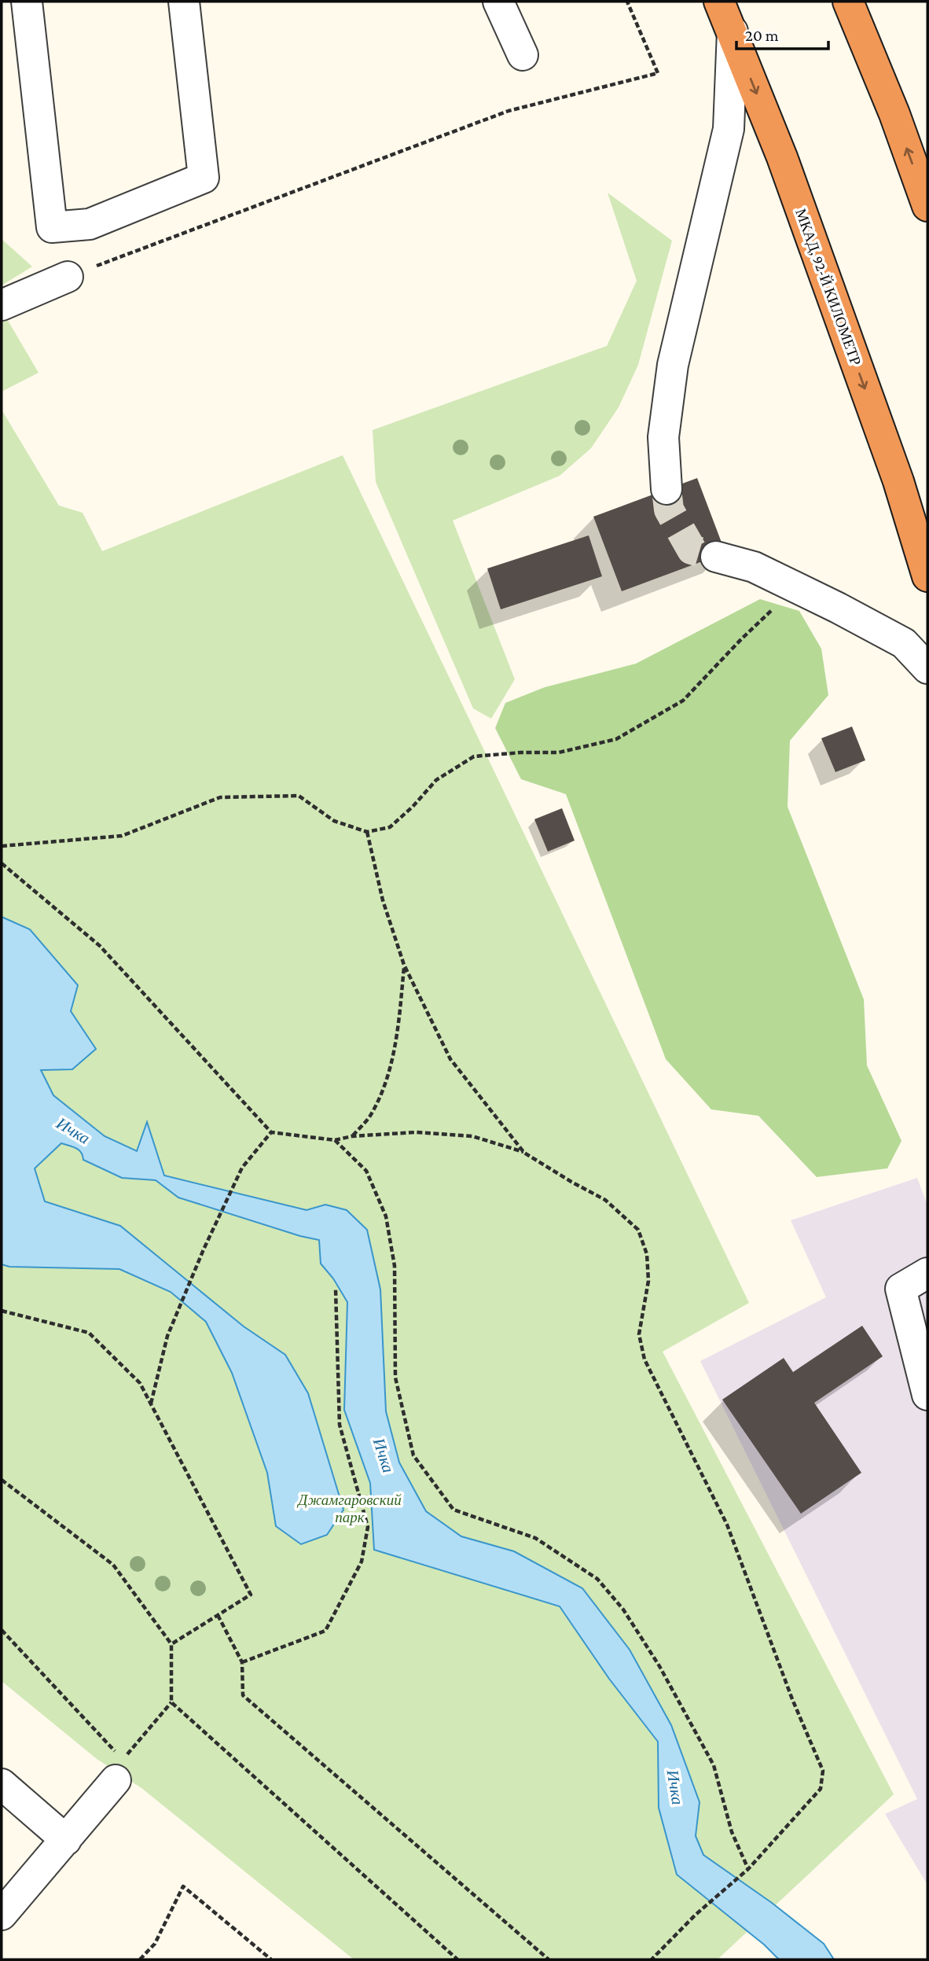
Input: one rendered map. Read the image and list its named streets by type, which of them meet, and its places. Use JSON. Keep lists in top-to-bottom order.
{
  "streets": {
    "highway": ["МКАД, 92-Й КИЛОМЕТР"]
  },
  "water": ["Ичка"],
  "parks": ["Джамгаровский парк"],
  "scale_bar": "20 m"
}
